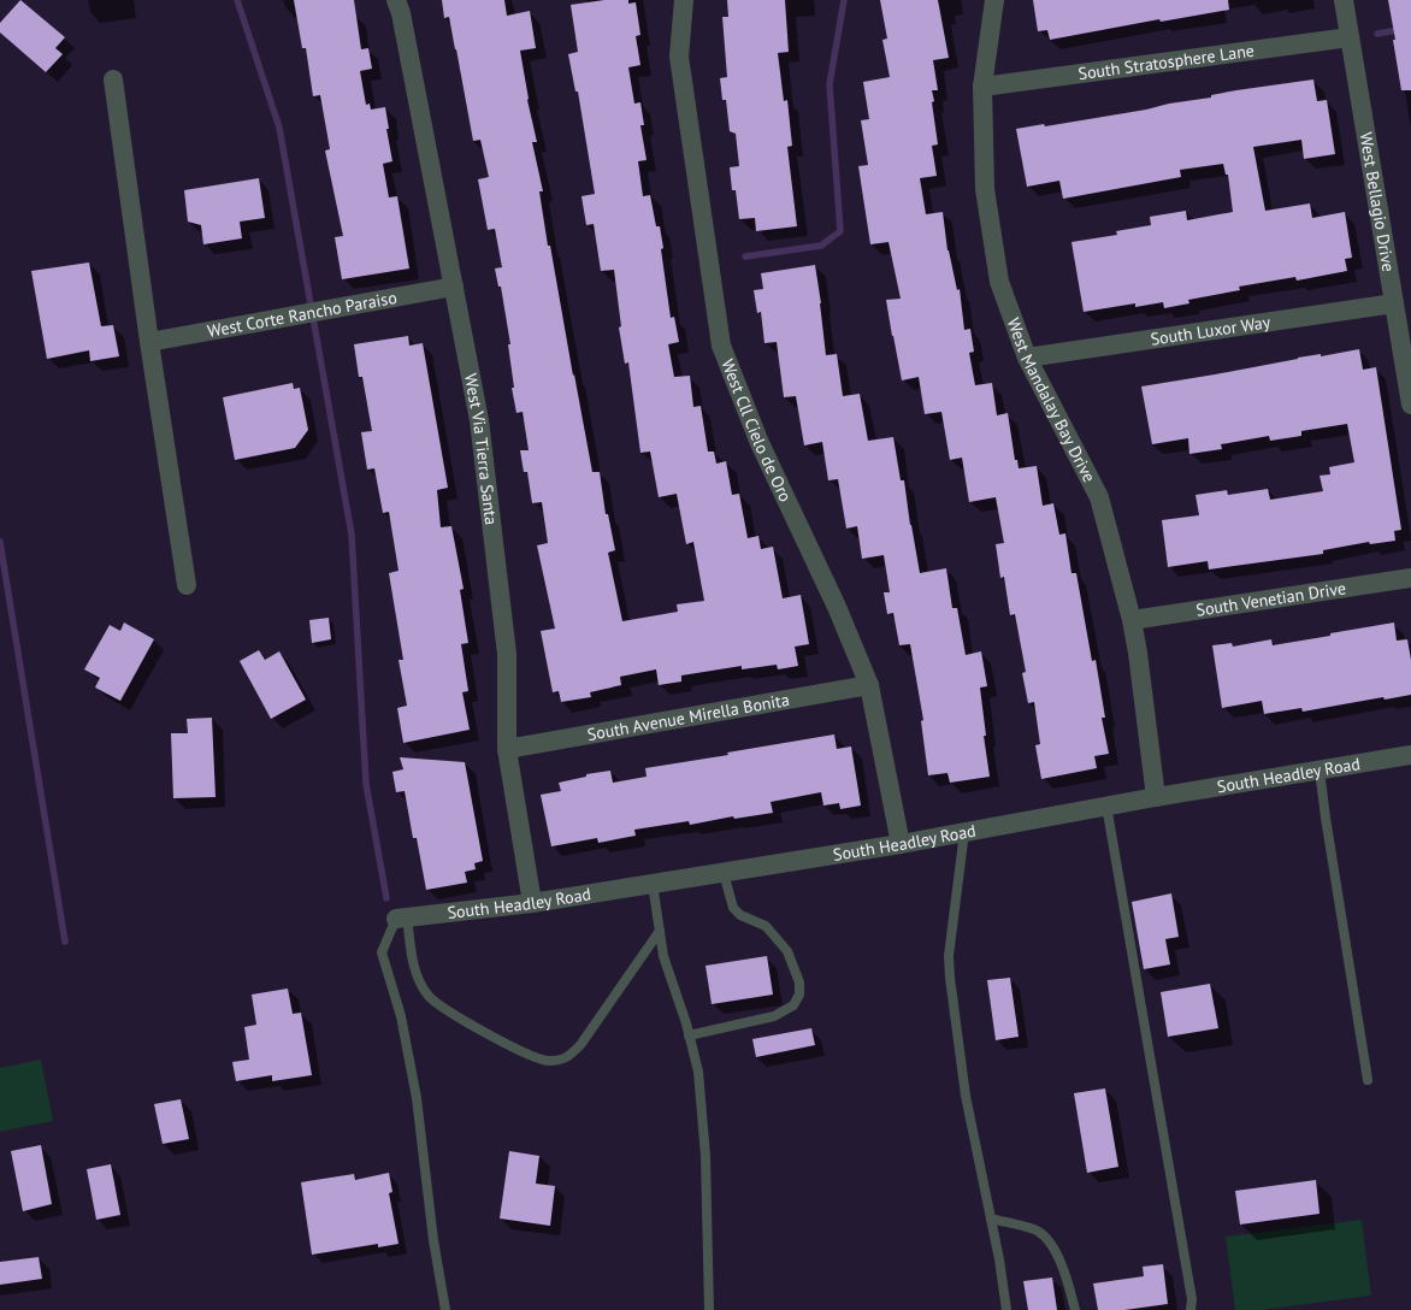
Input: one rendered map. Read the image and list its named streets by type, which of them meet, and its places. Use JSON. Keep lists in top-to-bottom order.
{
  "streets": {
    "street": [
      "South Stratosphere Lane",
      "West Bellagio Drive",
      "West Corte Rancho Paraiso",
      "South Luxor Way",
      "West Mandalay Bay Drive",
      "West Cll Cielo de Oro",
      "West Via Tierra Santa",
      "South Venetian Drive",
      "South Avenue Mirella Bonita",
      "South Headley Road"
    ]
  },
  "crossings": [
    ["South Stratosphere Lane", "West Bellagio Drive"],
    ["South Stratosphere Lane", "West Mandalay Bay Drive"],
    ["West Bellagio Drive", "South Luxor Way"],
    ["West Corte Rancho Paraiso", "West Via Tierra Santa"],
    ["South Luxor Way", "West Mandalay Bay Drive"],
    ["West Mandalay Bay Drive", "South Venetian Drive"],
    ["West Mandalay Bay Drive", "South Headley Road"],
    ["West Cll Cielo de Oro", "South Avenue Mirella Bonita"],
    ["West Cll Cielo de Oro", "South Headley Road"],
    ["West Via Tierra Santa", "South Avenue Mirella Bonita"],
    ["West Via Tierra Santa", "South Headley Road"]
  ]
}
